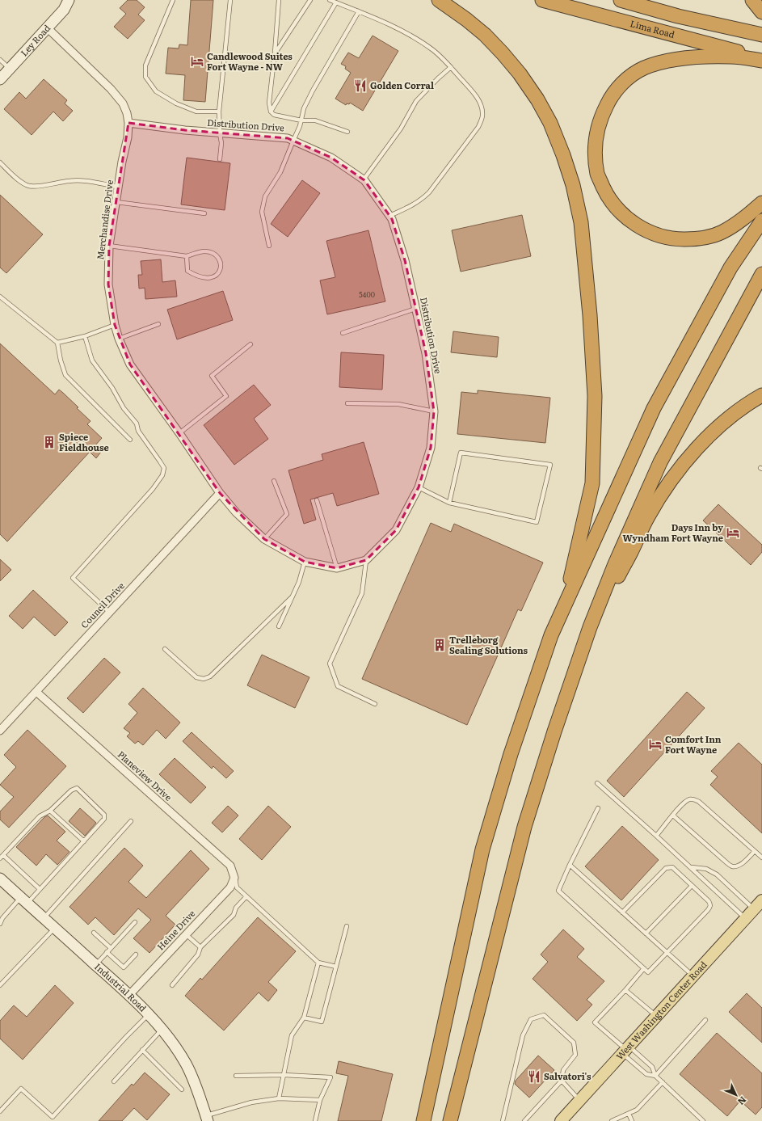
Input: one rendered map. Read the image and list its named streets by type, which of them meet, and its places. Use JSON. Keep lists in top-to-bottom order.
{
  "streets": {
    "highway": ["Lima Road"],
    "main road": ["West Washington Center Road"],
    "street": [
      "Ley Road",
      "Distribution Drive",
      "Merchandise Drive",
      "Council Drive",
      "Planeview Drive",
      "Heine Drive",
      "Industrial Road"
    ]
  },
  "crossings": [
    ["Ley Road", "Merchandise Drive"],
    ["Distribution Drive", "Merchandise Drive"],
    ["Distribution Drive", "Council Drive"],
    ["Merchandise Drive", "Council Drive"],
    ["Council Drive", "Planeview Drive"],
    ["Planeview Drive", "Heine Drive"],
    ["Heine Drive", "Industrial Road"]
  ],
  "places": {
    "hotel": ["Candlewood Suites Fort Wayne - NW", "Days Inn by Wyndham Fort Wayne", "Comfort Inn Fort Wayne"],
    "restaurant": ["Golden Corral", "Salvatori's"],
    "building": ["Spiece Fieldhouse", "Trelleborg Sealing Solutions"]
  },
  "house_numbers": ["5400"],
  "north": "bottom right"
}
